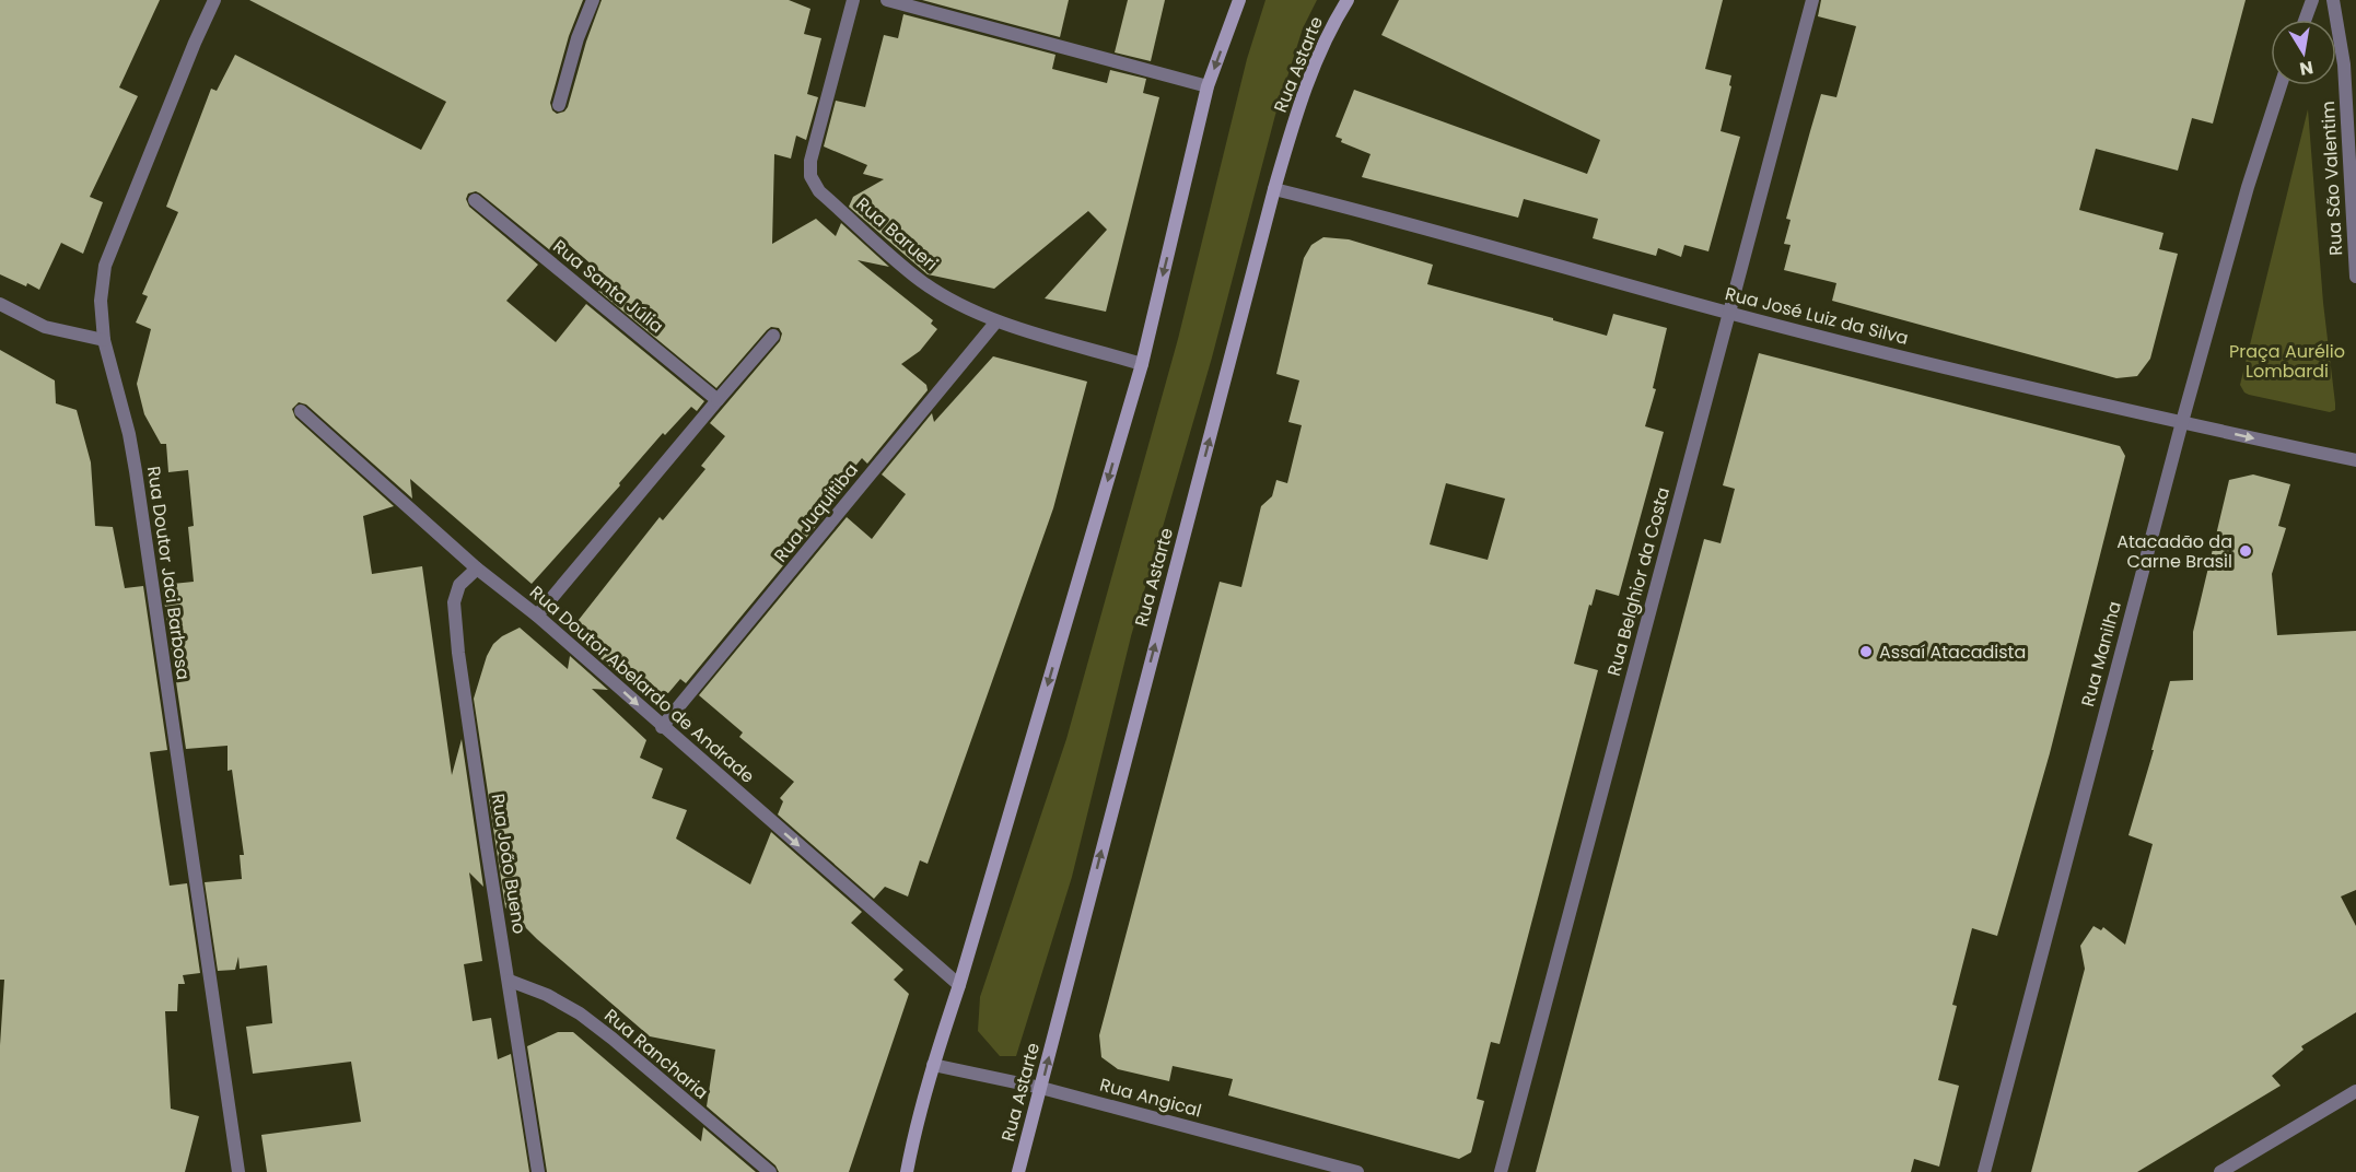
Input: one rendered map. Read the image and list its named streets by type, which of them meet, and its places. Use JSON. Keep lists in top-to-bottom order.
{
  "streets": {
    "main road": ["Rua Astarte"],
    "street": [
      "Rua São Valentim",
      "Rua Barueri",
      "Rua Santa Júlia",
      "Rua José Luiz da Silva",
      "Rua Juquitiba",
      "Rua Doutor Jaci Barbosa",
      "Rua Belghior da Costa",
      "Rua Manilha",
      "Rua Doutor Abelardo de Andrade",
      "Rua João Bueno",
      "Rua Rancharia",
      "Rua Angical"
    ]
  },
  "crossings": [
    ["Rua Astarte", "Rua José Luiz da Silva"],
    ["Rua Astarte", "Rua Angical"],
    ["Rua Barueri", "Rua Juquitiba"],
    ["Rua José Luiz da Silva", "Rua Belghior da Costa"],
    ["Rua José Luiz da Silva", "Rua Manilha"],
    ["Rua Juquitiba", "Rua Doutor Abelardo de Andrade"],
    ["Rua Doutor Abelardo de Andrade", "Rua João Bueno"],
    ["Rua João Bueno", "Rua Rancharia"]
  ],
  "one_way": ["Rua Doutor Abelardo de Andrade"],
  "parks": ["Praça Aurélio Lombardi"],
  "places": ["Atacadão da Carne Brasil", "Assaí Atacadista"],
  "north": "bottom"
}
